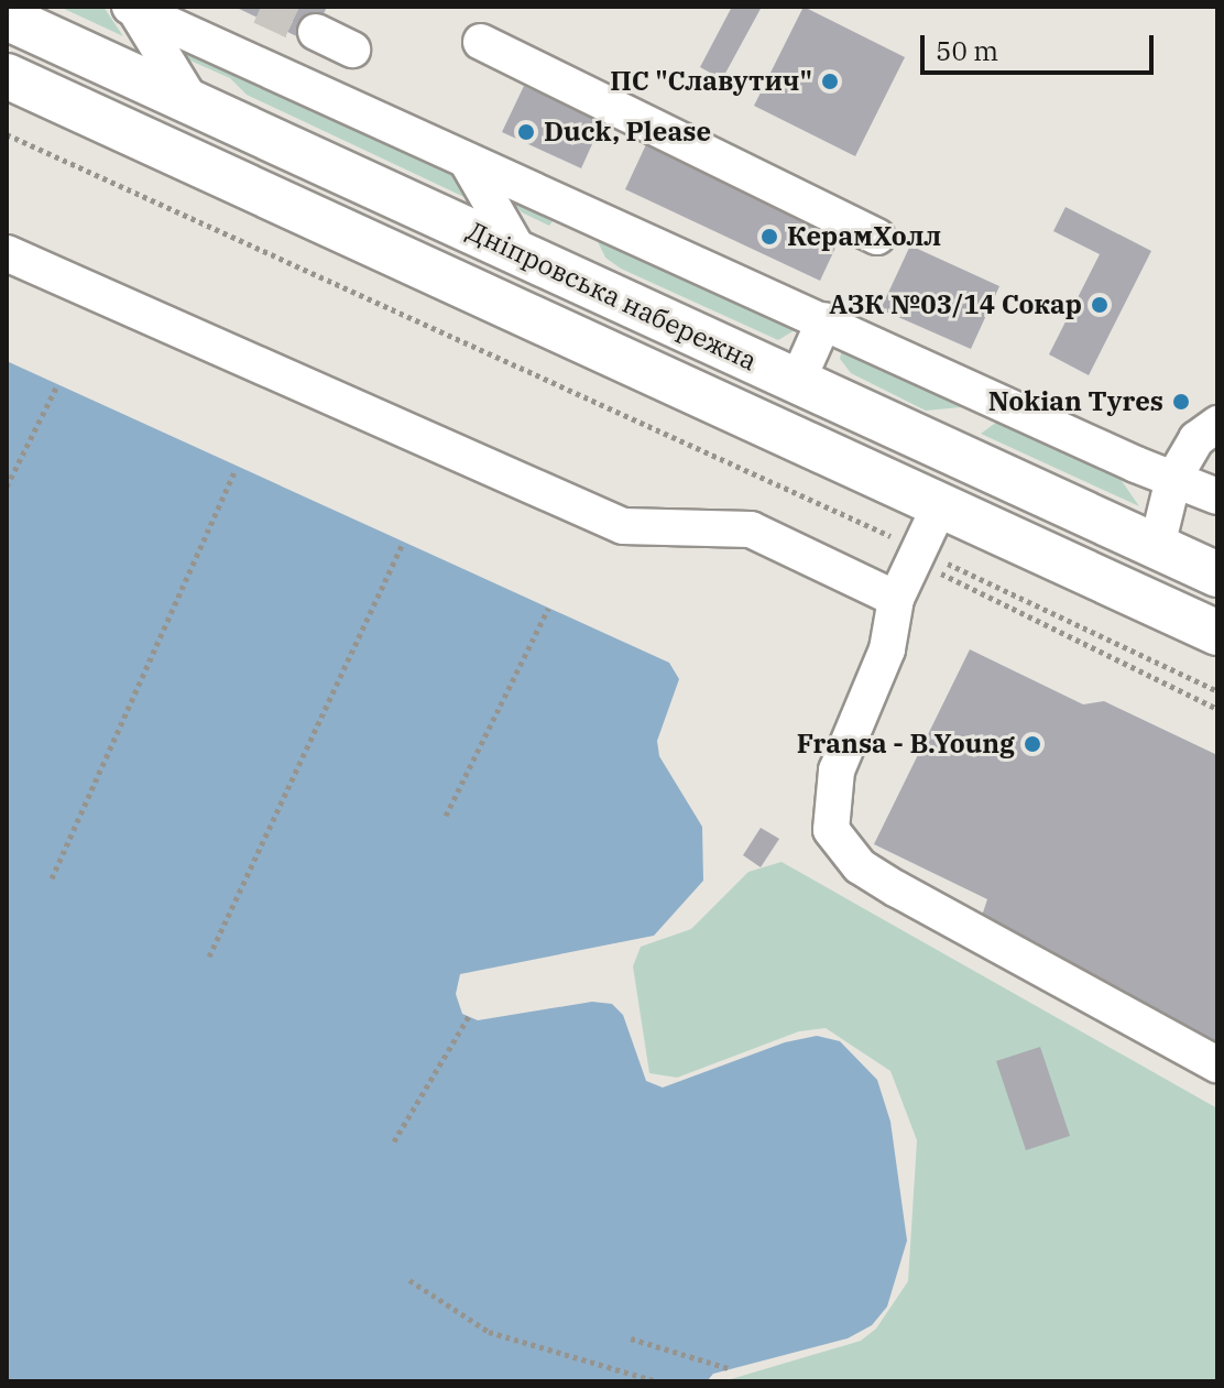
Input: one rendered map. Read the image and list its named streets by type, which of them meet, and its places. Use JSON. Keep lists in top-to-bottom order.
{
  "streets": {
    "main road": ["Дніпровська набережна"]
  },
  "places": [
    "ПС \"Славутич\"",
    "Duck, Please",
    "КерамХолл",
    "АЗК №03/14 Сокар",
    "Nokian Tyres",
    "Fransa - B.Young"
  ],
  "scale_bar": "50 m"
}
